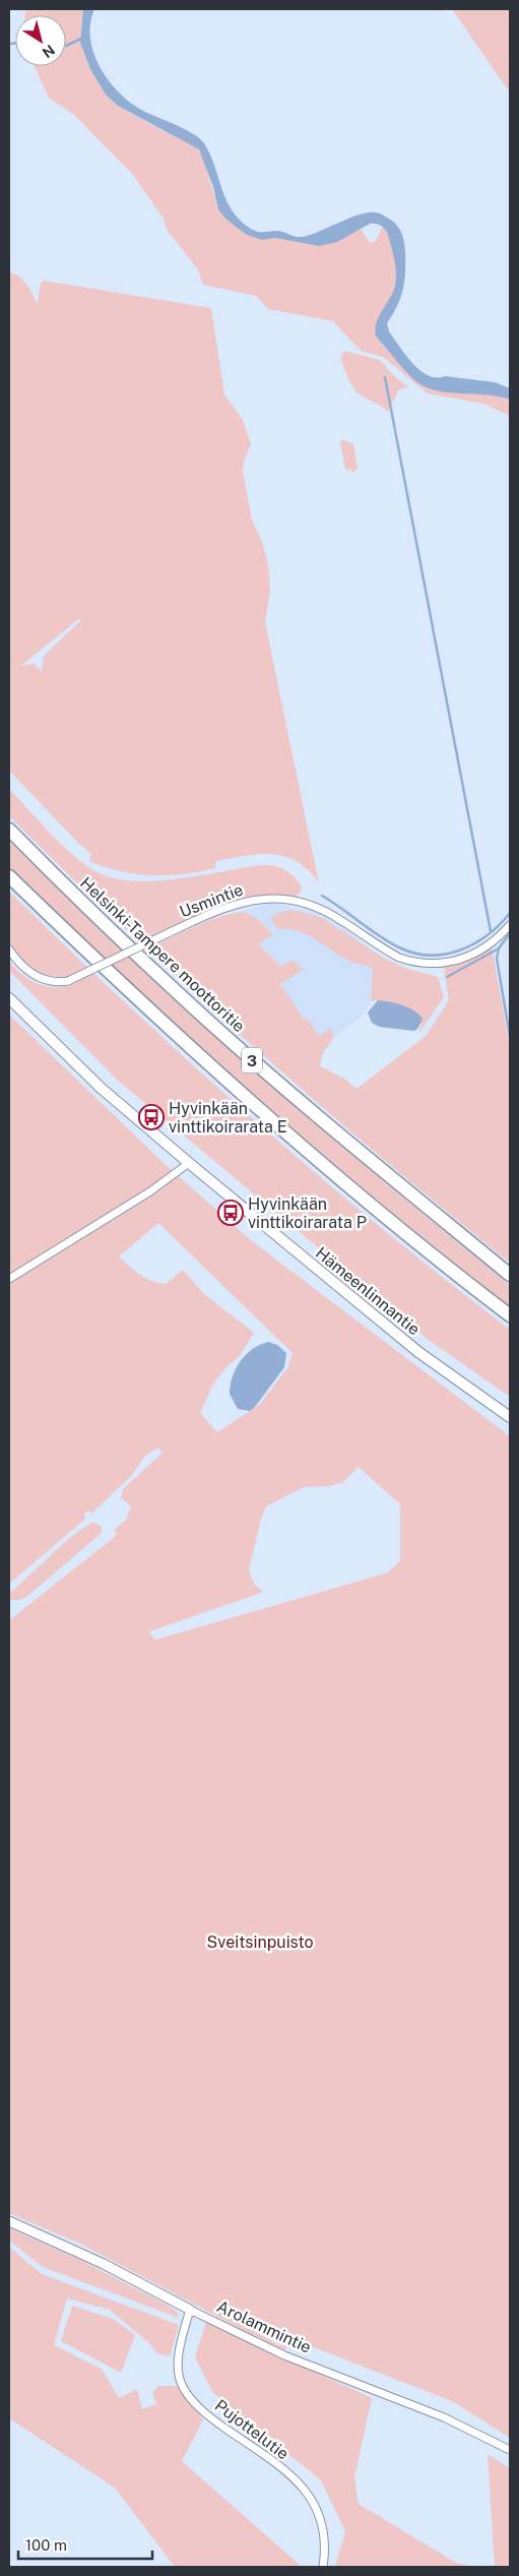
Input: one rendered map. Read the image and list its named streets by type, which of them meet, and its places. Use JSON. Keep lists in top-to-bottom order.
{
  "streets": {
    "highway": ["Helsinki-Tampere moottoritie", "3"],
    "main road": ["Hämeenlinnantie"],
    "street": ["Usmintie", "Arolammintie", "Pujottelutie"]
  },
  "crossings": [
    ["Arolammintie", "Pujottelutie"]
  ],
  "parks": ["Sveitsinpuisto"],
  "places": {
    "bus stop": ["Hyvinkään vinttikoirarata E", "Hyvinkään vinttikoirarata P"]
  },
  "scale_bar": "100 m",
  "north": "bottom right"
}
